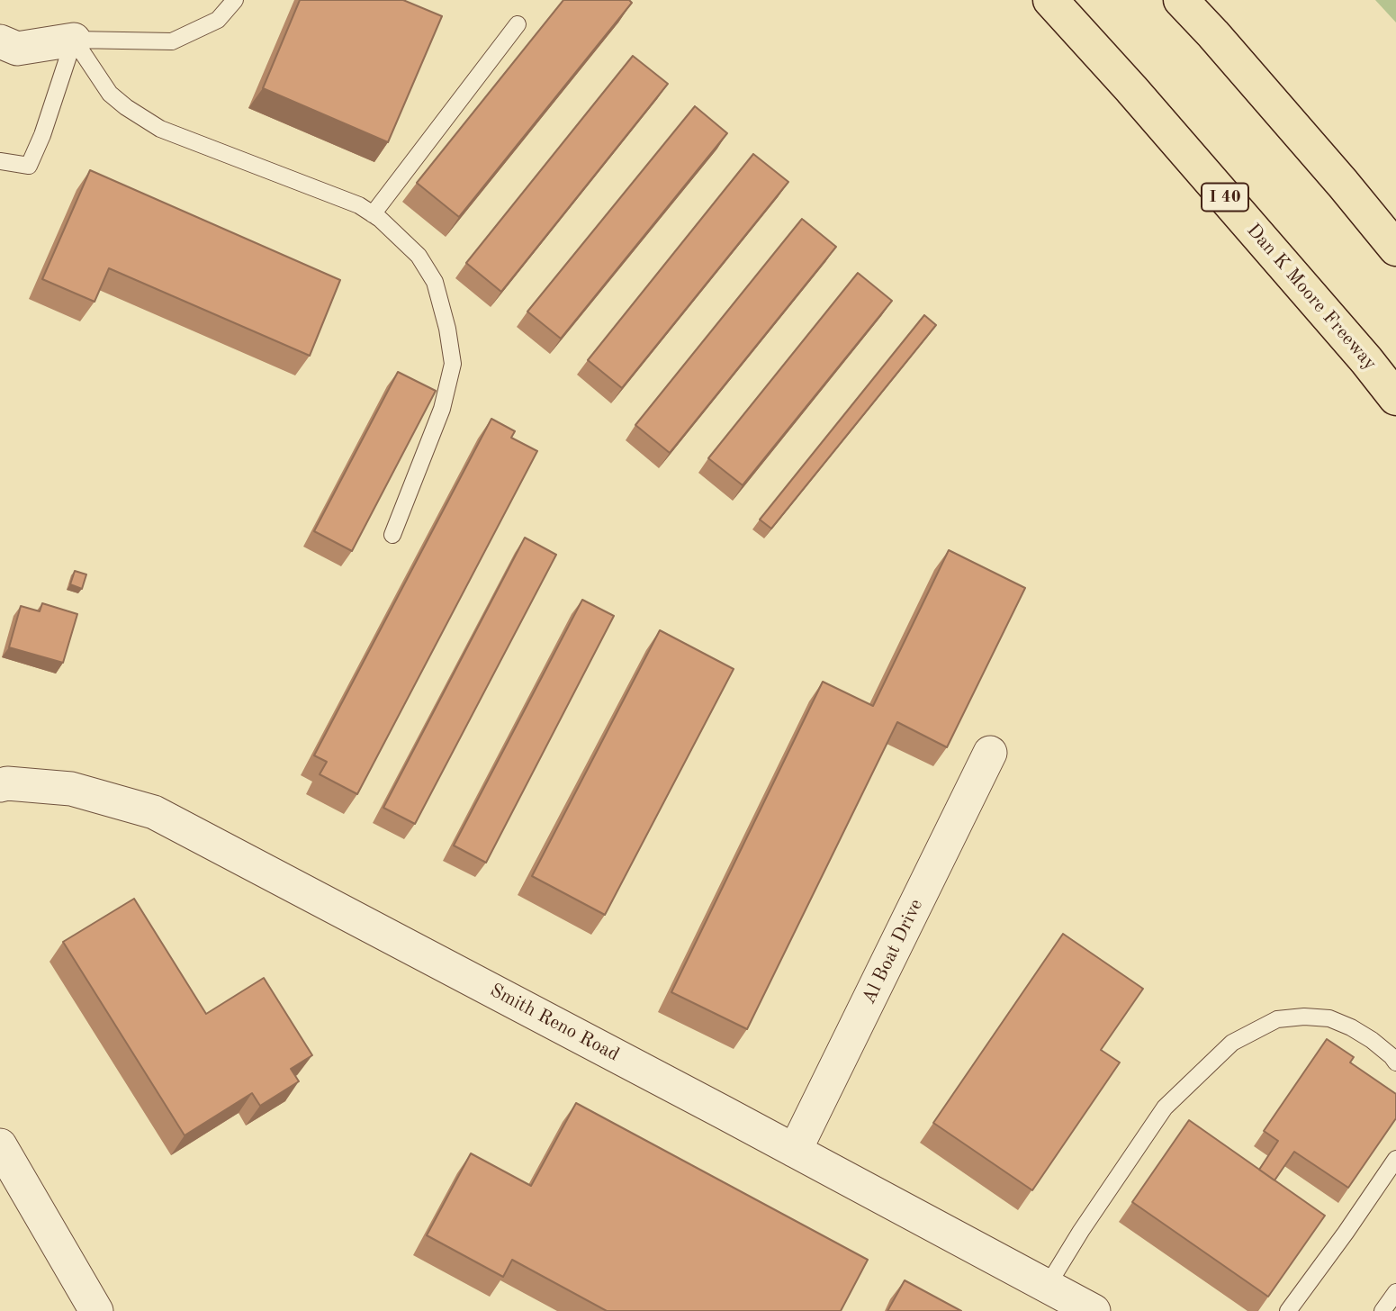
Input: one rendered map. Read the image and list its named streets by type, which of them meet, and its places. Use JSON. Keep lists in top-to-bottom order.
{
  "streets": {
    "highway": ["I 40", "Dan K Moore Freeway"],
    "street": ["Al Boat Drive", "Smith Reno Road"]
  },
  "crossings": [
    ["Al Boat Drive", "Smith Reno Road"]
  ]
}
